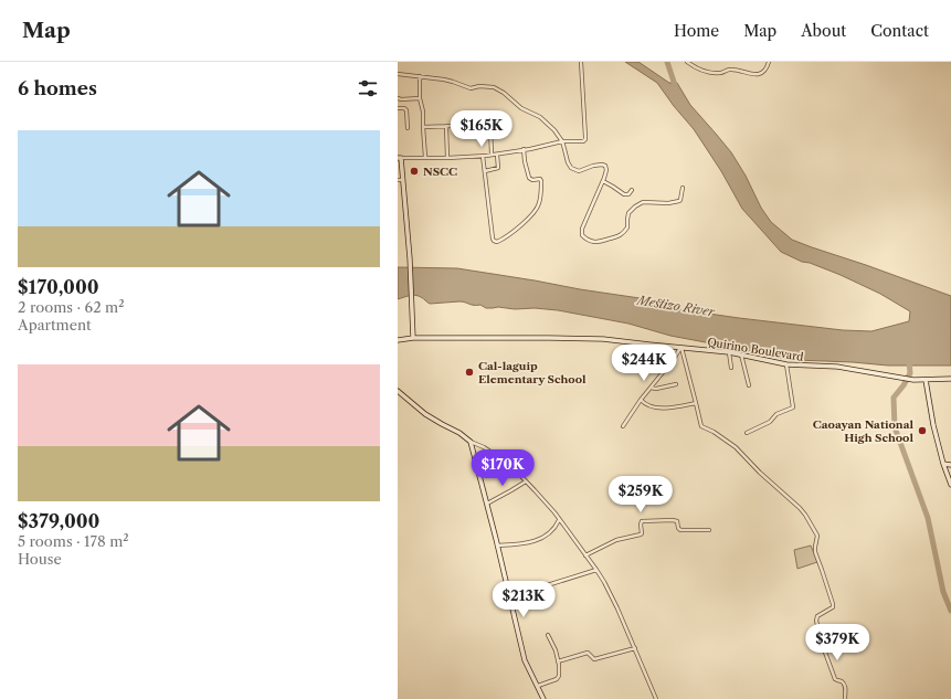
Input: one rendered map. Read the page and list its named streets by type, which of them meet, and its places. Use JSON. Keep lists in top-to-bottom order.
{
  "streets": {
    "street": ["Quirino Boulevard"]
  },
  "water": ["Mestizo River"],
  "places": ["NSCC", "Cal-laguip Elementary School", "Caoayan National High School"],
  "page": {
    "header": "Map",
    "nav": [
      "Home",
      "Map",
      "About",
      "Contact"
    ],
    "heading": "6 homes",
    "price": [
      "$165K",
      "$244K",
      "$170K",
      "$259K",
      "$213K",
      "$379K"
    ],
    "list": [
      {
        "name": "$170,000",
        "note": "2 rooms · 62 m² · Apartment"
      },
      {
        "name": "$379,000",
        "note": "5 rooms · 178 m² · House"
      }
    ]
  }
}
